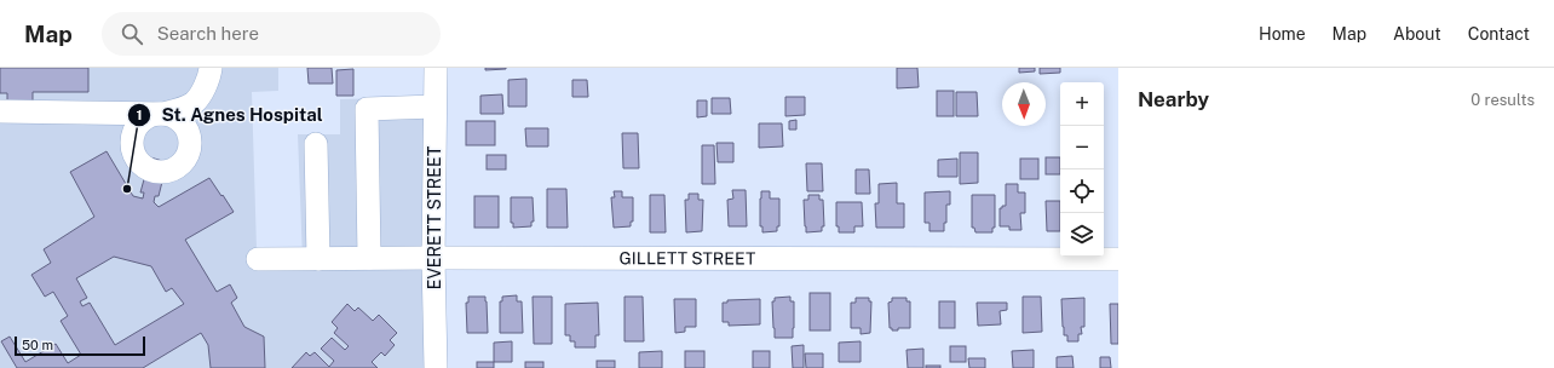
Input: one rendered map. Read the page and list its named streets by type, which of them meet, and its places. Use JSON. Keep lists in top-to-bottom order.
{
  "streets": {
    "street": ["EVERETT STREET", "GILLETT STREET"]
  },
  "crossings": [
    ["EVERETT STREET", "GILLETT STREET"]
  ],
  "places": ["St. Agnes Hospital"],
  "scale_bar": "50 m",
  "north": "bottom",
  "page": {
    "header": "Map",
    "search": "Search here",
    "nav": [
      "Home",
      "Map",
      "About",
      "Contact"
    ],
    "heading": ["Nearby", "0 results"],
    "map_buttons": ["+", "−"],
    "scale": "50 m"
  }
}
